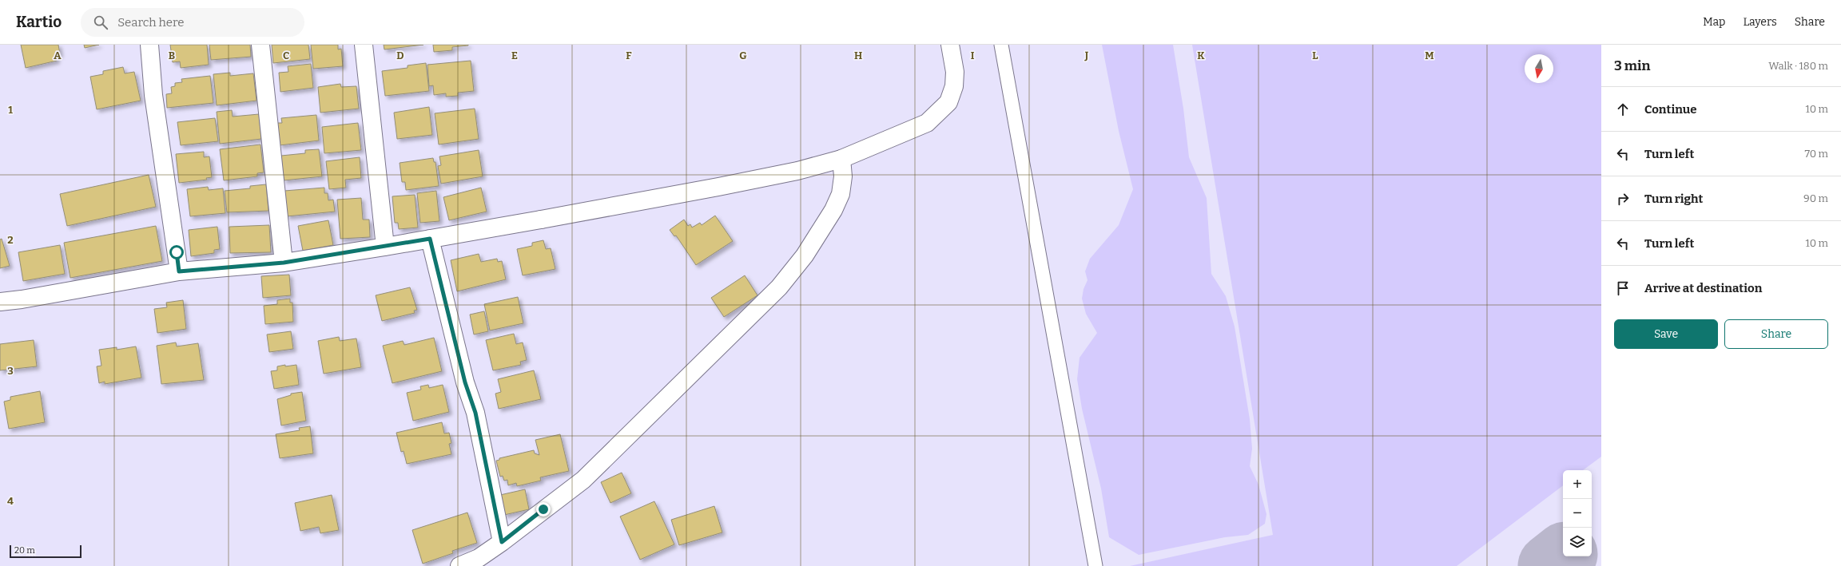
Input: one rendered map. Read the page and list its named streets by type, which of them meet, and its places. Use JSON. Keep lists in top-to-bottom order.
{
  "scale_bar": "20 m",
  "north": "bottom",
  "page": {
    "header": "Kartio",
    "search": "Search here",
    "nav": ["Map", "Layers", "Share"],
    "heading": ["3 min", "Walk · 180 m"],
    "list": [
      ["Continue", "10 m"],
      ["Turn left", "70 m"],
      ["Turn right", "90 m"],
      ["Turn left", "10 m"],
      "Arrive at destination"
    ],
    "buttons": ["Save", "Share"],
    "map_buttons": ["+", "−"],
    "scale": "20 m"
  },
  "grid": {
    "columns": [
      "A",
      "B",
      "C",
      "D",
      "E",
      "F",
      "G",
      "H",
      "I",
      "J",
      "K",
      "L",
      "M"
    ],
    "rows": [
      "1",
      "2",
      "3",
      "4"
    ]
  }
}
